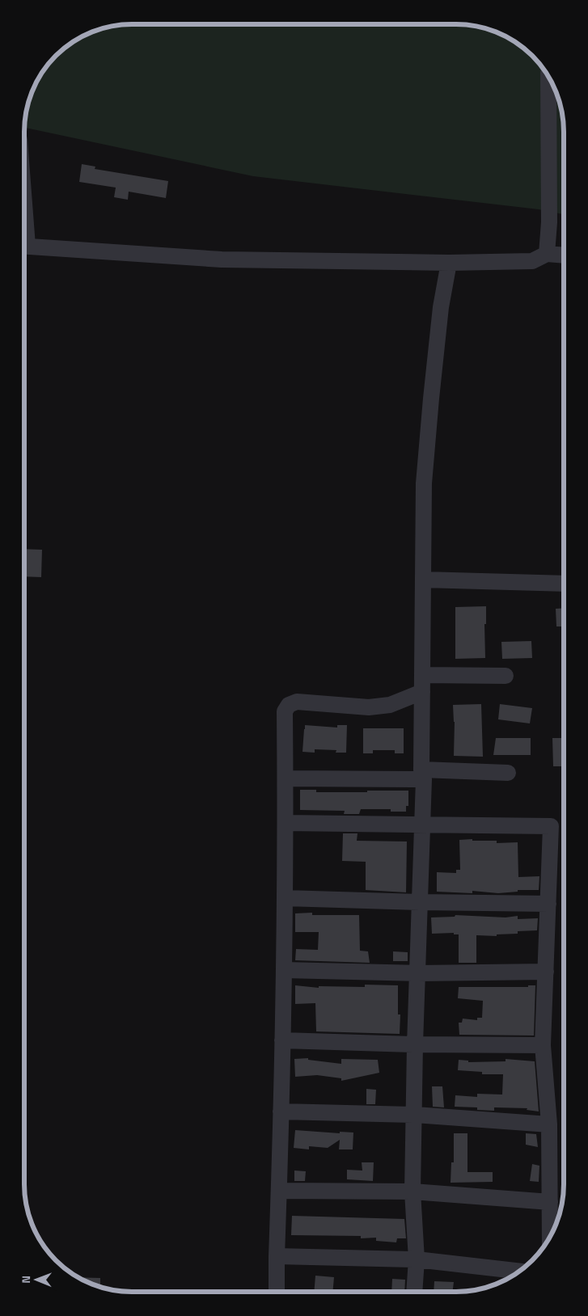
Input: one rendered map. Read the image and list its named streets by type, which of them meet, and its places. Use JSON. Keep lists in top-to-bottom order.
{
  "north": "left"
}
